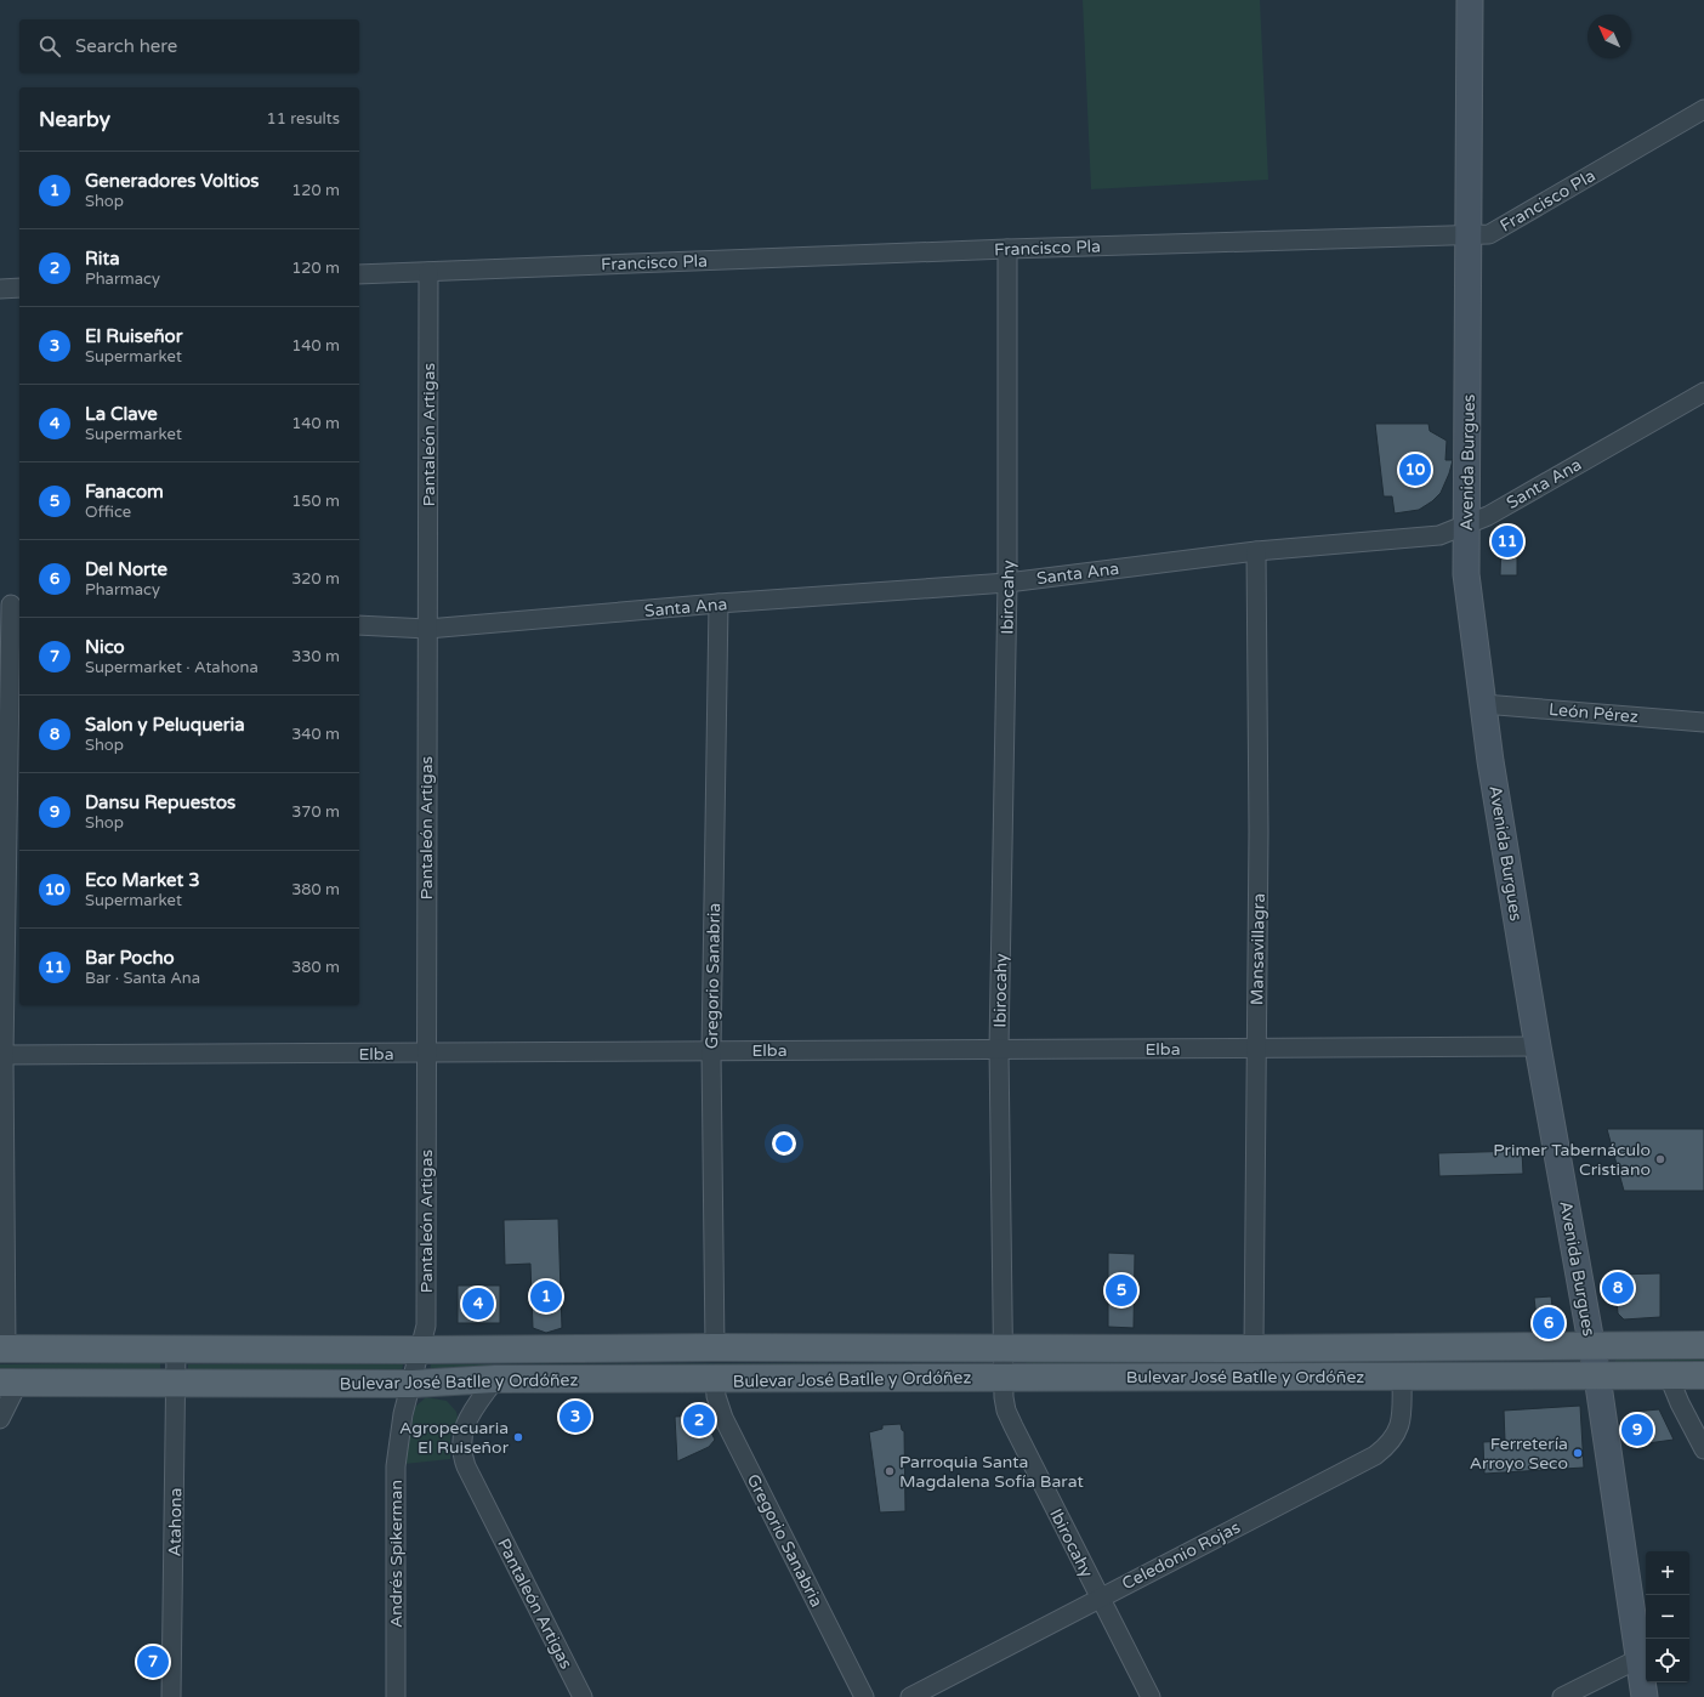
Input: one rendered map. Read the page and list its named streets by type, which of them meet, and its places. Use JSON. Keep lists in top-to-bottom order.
{
  "streets": {
    "main road": ["Bulevar José Batlle y Ordóñez"],
    "street": [
      "Francisco Pla",
      "Pantaleón Artigas",
      "Avenida Burgues",
      "Santa Ana",
      "Ibirocahy",
      "León Pérez",
      "Mansavillagra",
      "Gregorio Sanabria",
      "Elba",
      "Atahona",
      "Andrés Spikerman",
      "Celedonio Rojas"
    ]
  },
  "crossings": [
    ["Francisco Pla", "Pantaleón Artigas"],
    ["Francisco Pla", "Avenida Burgues"],
    ["Francisco Pla", "Ibirocahy"],
    ["Pantaleón Artigas", "Santa Ana"],
    ["Pantaleón Artigas", "Elba"],
    ["Pantaleón Artigas", "Bulevar José Batlle y Ordóñez"],
    ["Pantaleón Artigas", "Andrés Spikerman"],
    ["Avenida Burgues", "Santa Ana"],
    ["Avenida Burgues", "León Pérez"],
    ["Avenida Burgues", "Elba"],
    ["Avenida Burgues", "Bulevar José Batlle y Ordóñez"],
    ["Santa Ana", "Ibirocahy"],
    ["Santa Ana", "Mansavillagra"],
    ["Santa Ana", "Gregorio Sanabria"],
    ["Ibirocahy", "Elba"],
    ["Ibirocahy", "Bulevar José Batlle y Ordóñez"],
    ["Ibirocahy", "Celedonio Rojas"],
    ["Mansavillagra", "Elba"],
    ["Mansavillagra", "Bulevar José Batlle y Ordóñez"],
    ["Gregorio Sanabria", "Elba"],
    ["Gregorio Sanabria", "Bulevar José Batlle y Ordóñez"],
    ["Bulevar José Batlle y Ordóñez", "Atahona"],
    ["Bulevar José Batlle y Ordóñez", "Andrés Spikerman"],
    ["Bulevar José Batlle y Ordóñez", "Celedonio Rojas"]
  ],
  "places": [
    "Primer Tabernáculo Cristiano",
    "Agropecuaria El Ruiseñor",
    "Ferretería Arroyo Seco",
    "Parroquia Santa Magdalena Sofía Barat"
  ],
  "north": "top left",
  "page": {
    "search": "Search here",
    "heading": ["Nearby", "11 results"],
    "list": [
      {
        "mark": "1",
        "name": "Generadores Voltios",
        "note": "Shop",
        "value": "120 m"
      },
      {
        "mark": "2",
        "name": "Rita",
        "note": "Pharmacy",
        "value": "120 m"
      },
      {
        "mark": "3",
        "name": "El Ruiseñor",
        "note": "Supermarket",
        "value": "140 m"
      },
      {
        "mark": "4",
        "name": "La Clave",
        "note": "Supermarket",
        "value": "140 m"
      },
      {
        "mark": "5",
        "name": "Fanacom",
        "note": "Office",
        "value": "150 m"
      },
      {
        "mark": "6",
        "name": "Del Norte",
        "note": "Pharmacy",
        "value": "320 m"
      },
      {
        "mark": "7",
        "name": "Nico",
        "note": "Supermarket · Atahona",
        "value": "330 m"
      },
      {
        "mark": "8",
        "name": "Salon y Peluqueria",
        "note": "Shop",
        "value": "340 m"
      },
      {
        "mark": "9",
        "name": "Dansu Repuestos",
        "note": "Shop",
        "value": "370 m"
      },
      {
        "mark": "10",
        "name": "Eco Market 3",
        "note": "Supermarket",
        "value": "380 m"
      },
      {
        "mark": "11",
        "name": "Bar Pocho",
        "note": "Bar · Santa Ana",
        "value": "380 m"
      }
    ],
    "pins": [
      "10",
      "11",
      "8",
      "5",
      "1",
      "4",
      "6",
      "3",
      "2",
      "9",
      "7"
    ],
    "map_buttons": ["+", "−"]
  }
}
